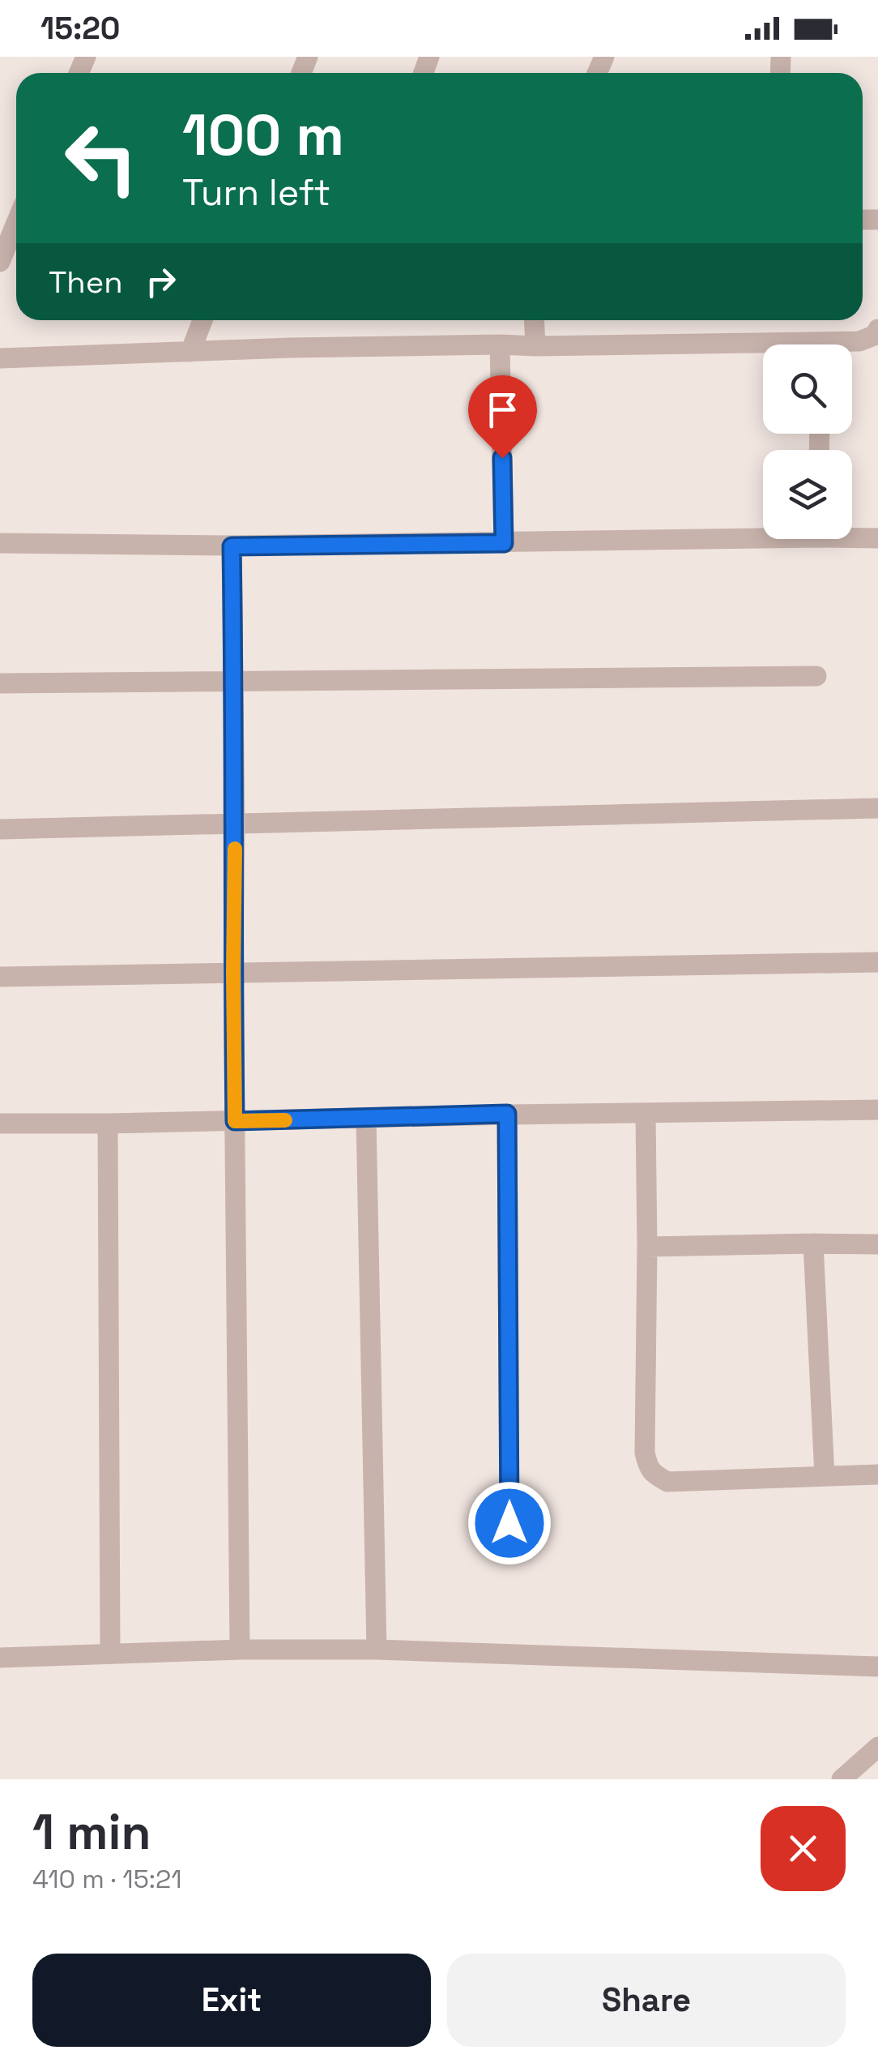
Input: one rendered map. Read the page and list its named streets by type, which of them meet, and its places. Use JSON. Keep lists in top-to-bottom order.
{
  "page": {
    "status": "15:20",
    "turn": ["100 m", "Turn left"],
    "then": "Then",
    "heading": ["1 min", "410 m · 15:21"],
    "buttons": ["Exit", "Share"]
  }
}
